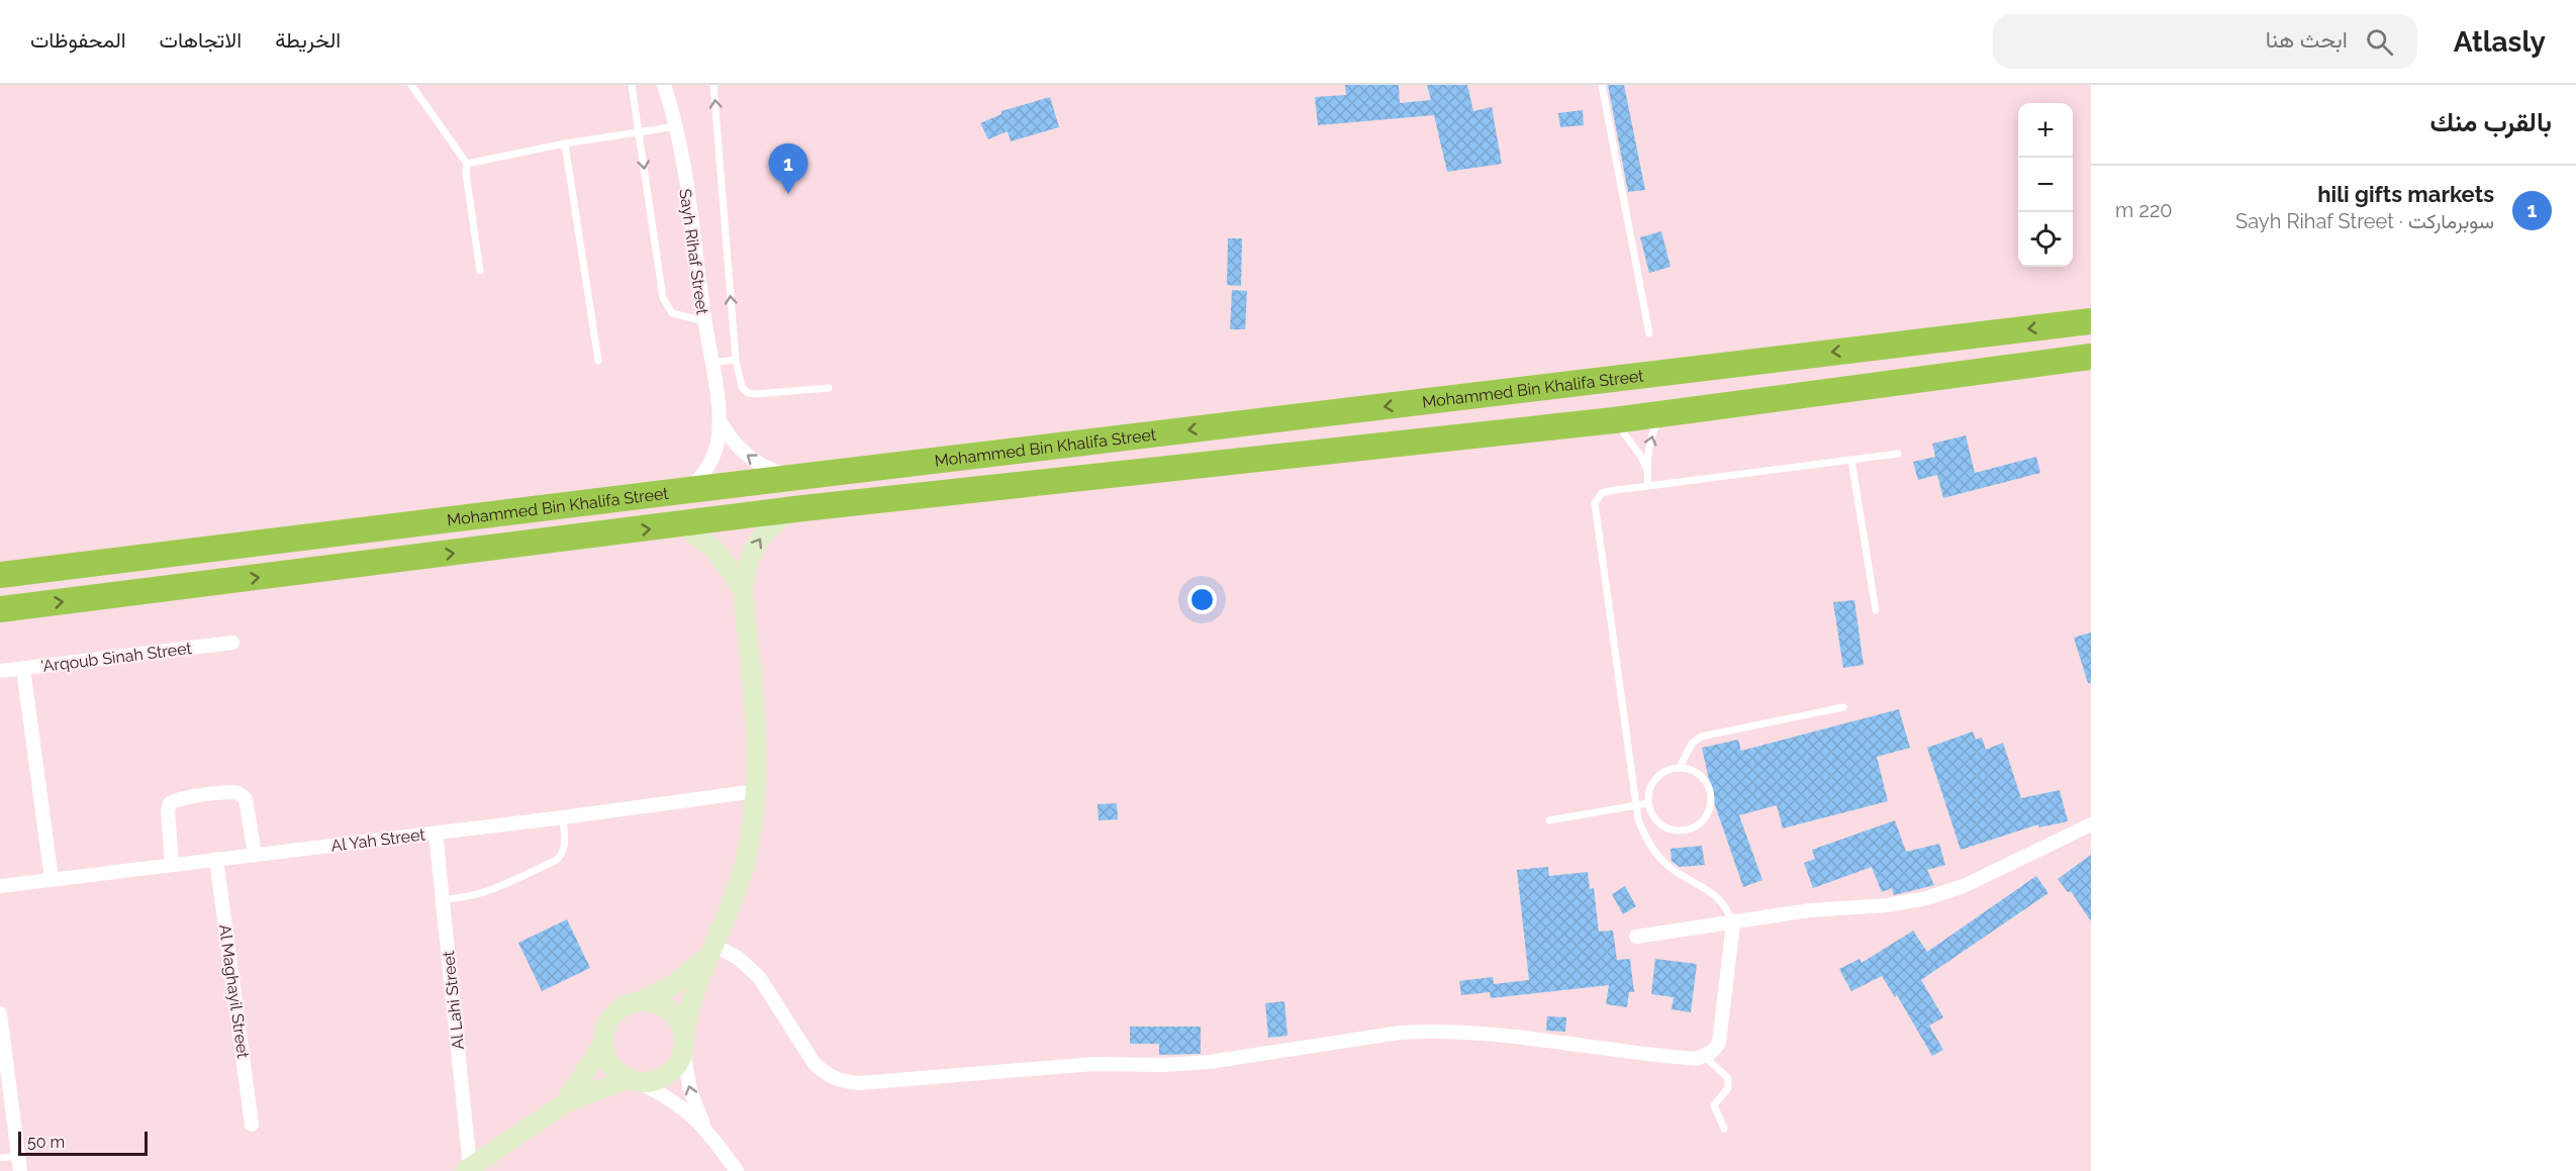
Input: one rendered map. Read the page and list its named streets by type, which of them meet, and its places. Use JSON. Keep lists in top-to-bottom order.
{
  "streets": {
    "highway": ["Mohammed Bin Khalifa Street"],
    "street": [
      "Sayh Rihaf Street",
      "'Arqoub Sinah Street",
      "Al Yah Street",
      "Al Maghayil Street",
      "Al Lahi Street"
    ]
  },
  "crossings": [
    ["Sayh Rihaf Street", "Mohammed Bin Khalifa Street"],
    ["Al Yah Street", "Al Maghayil Street"],
    ["Al Yah Street", "Al Lahi Street"]
  ],
  "scale_bar": "50 m",
  "page": {
    "header": "Atlasly",
    "search": "ابحث هنا",
    "nav": ["الخريطة", "الاتجاهات", "المحفوظات"],
    "heading": "بالقرب منك",
    "map_buttons": ["+", "−"],
    "pins": "1",
    "list": [
      {
        "mark": "1",
        "name": "hili gifts markets",
        "note": "سوبرماركت · Sayh Rihaf Street",
        "value": "220 m"
      }
    ],
    "scale": "50 m"
  }
}
